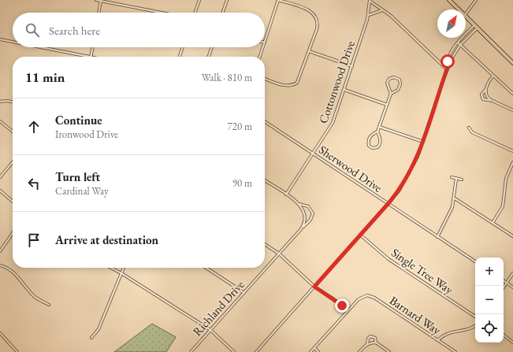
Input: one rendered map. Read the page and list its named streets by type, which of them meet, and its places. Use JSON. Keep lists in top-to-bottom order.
{
  "streets": {
    "street": [
      "Cottonwood Drive",
      "Sherwood Drive",
      "Single Tree Way",
      "Richland Drive",
      "Barnard Way"
    ]
  },
  "crossings": [
    ["Cottonwood Drive", "Sherwood Drive"]
  ],
  "north": "top right",
  "page": {
    "search": "Search here",
    "heading": ["11 min", "Walk · 810 m"],
    "list": [
      ["Continue", "Ironwood Drive", "720 m"],
      ["Turn left", "Cardinal Way", "90 m"],
      "Arrive at destination"
    ],
    "map_buttons": ["+", "−"]
  }
}
